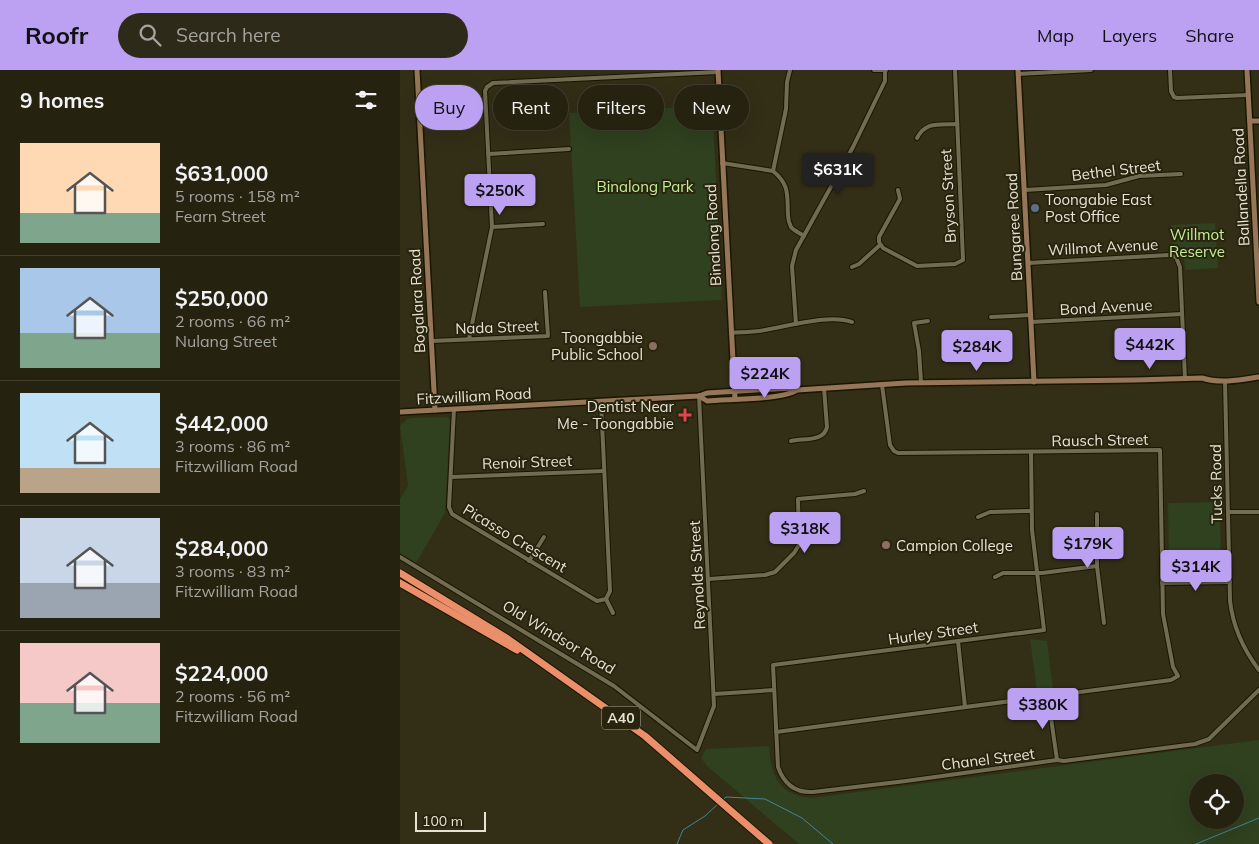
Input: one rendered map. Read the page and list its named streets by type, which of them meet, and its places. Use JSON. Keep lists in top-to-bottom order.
{
  "streets": {
    "highway": ["Old Windsor Road", "A40"],
    "street": [
      "Bethel Street",
      "Ballandella Road",
      "Bryson Street",
      "Bungaree Road",
      "Binalong Road",
      "Willmot Avenue",
      "Bogalara Road",
      "Bond Avenue",
      "Nada Street",
      "Fitzwilliam Road",
      "Rausch Street",
      "Renoir Street",
      "Tucks Road",
      "Picasso Crescent",
      "Reynolds Street",
      "Hurley Street",
      "Chanel Street"
    ]
  },
  "crossings": [
    ["Bethel Street", "Bungaree Road"],
    ["Bungaree Road", "Willmot Avenue"],
    ["Bungaree Road", "Bond Avenue"],
    ["Bungaree Road", "Fitzwilliam Road"],
    ["Binalong Road", "Fitzwilliam Road"],
    ["Willmot Avenue", "Bond Avenue"],
    ["Willmot Avenue", "Fitzwilliam Road"],
    ["Bogalara Road", "Nada Street"],
    ["Bogalara Road", "Fitzwilliam Road"],
    ["Fitzwilliam Road", "Rausch Street"],
    ["Fitzwilliam Road", "Tucks Road"],
    ["Fitzwilliam Road", "Picasso Crescent"],
    ["Fitzwilliam Road", "Reynolds Street"],
    ["Rausch Street", "Hurley Street"],
    ["Renoir Street", "Picasso Crescent"],
    ["Reynolds Street", "Old Windsor Road"],
    ["Hurley Street", "Chanel Street"]
  ],
  "parks": ["Binalong Park", "Willmot Reserve"],
  "places": {
    "other": ["Toongabie East Post Office", "Toongabbie Public School", "Campion College"],
    "health": ["Dentist Near Me - Toongabbie"]
  },
  "scale_bar": "100 m",
  "page": {
    "header": "Roofr",
    "search": "Search here",
    "nav": ["Map", "Layers", "Share"],
    "heading": "9 homes",
    "chip": [
      "Buy",
      "Rent",
      "Filters",
      "New"
    ],
    "list": [
      {
        "name": "$631,000",
        "note": "5 rooms · 158 m² · Fearn Street"
      },
      {
        "name": "$250,000",
        "note": "2 rooms · 66 m² · Nulang Street"
      },
      {
        "name": "$442,000",
        "note": "3 rooms · 86 m² · Fitzwilliam Road"
      },
      {
        "name": "$284,000",
        "note": "3 rooms · 83 m² · Fitzwilliam Road"
      },
      {
        "name": "$224,000",
        "note": "2 rooms · 56 m² · Fitzwilliam Road"
      }
    ],
    "price": [
      "$631K",
      "$250K",
      "$442K",
      "$284K",
      "$224K",
      "$318K",
      "$179K",
      "$314K",
      "$380K"
    ],
    "scale": "100 m"
  }
}
